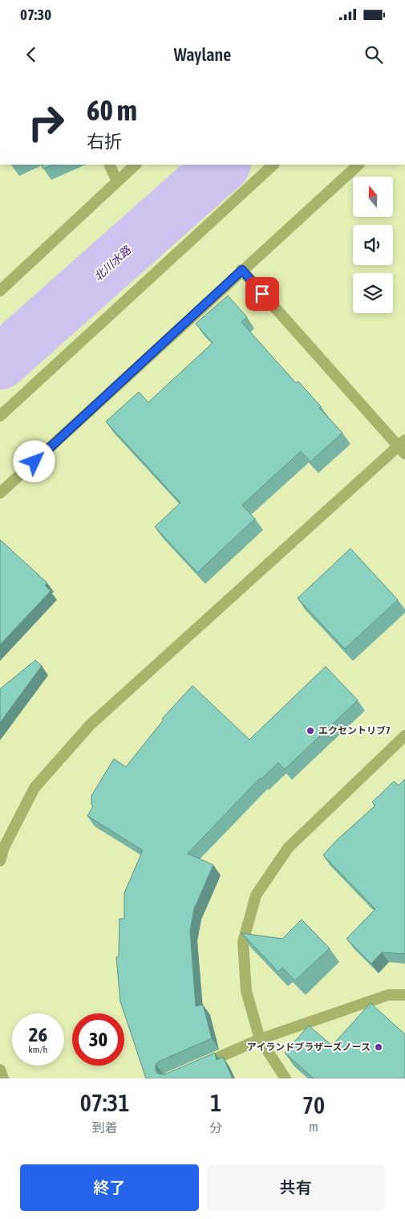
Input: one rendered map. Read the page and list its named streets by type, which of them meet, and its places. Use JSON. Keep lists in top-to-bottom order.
{
  "water": ["北川水路"],
  "places": ["エクセントリブ7", "アイランドブラザーズノース"],
  "north": "top",
  "page": {
    "status": "07:30",
    "header": "Waylane",
    "turn": ["60 m", "右折"],
    "speed": "26 km/h",
    "limit": "30",
    "eta": [
      "07:31",
      "到着",
      "1",
      "分",
      "70",
      "m"
    ],
    "buttons": ["終了", "共有"]
  }
}
